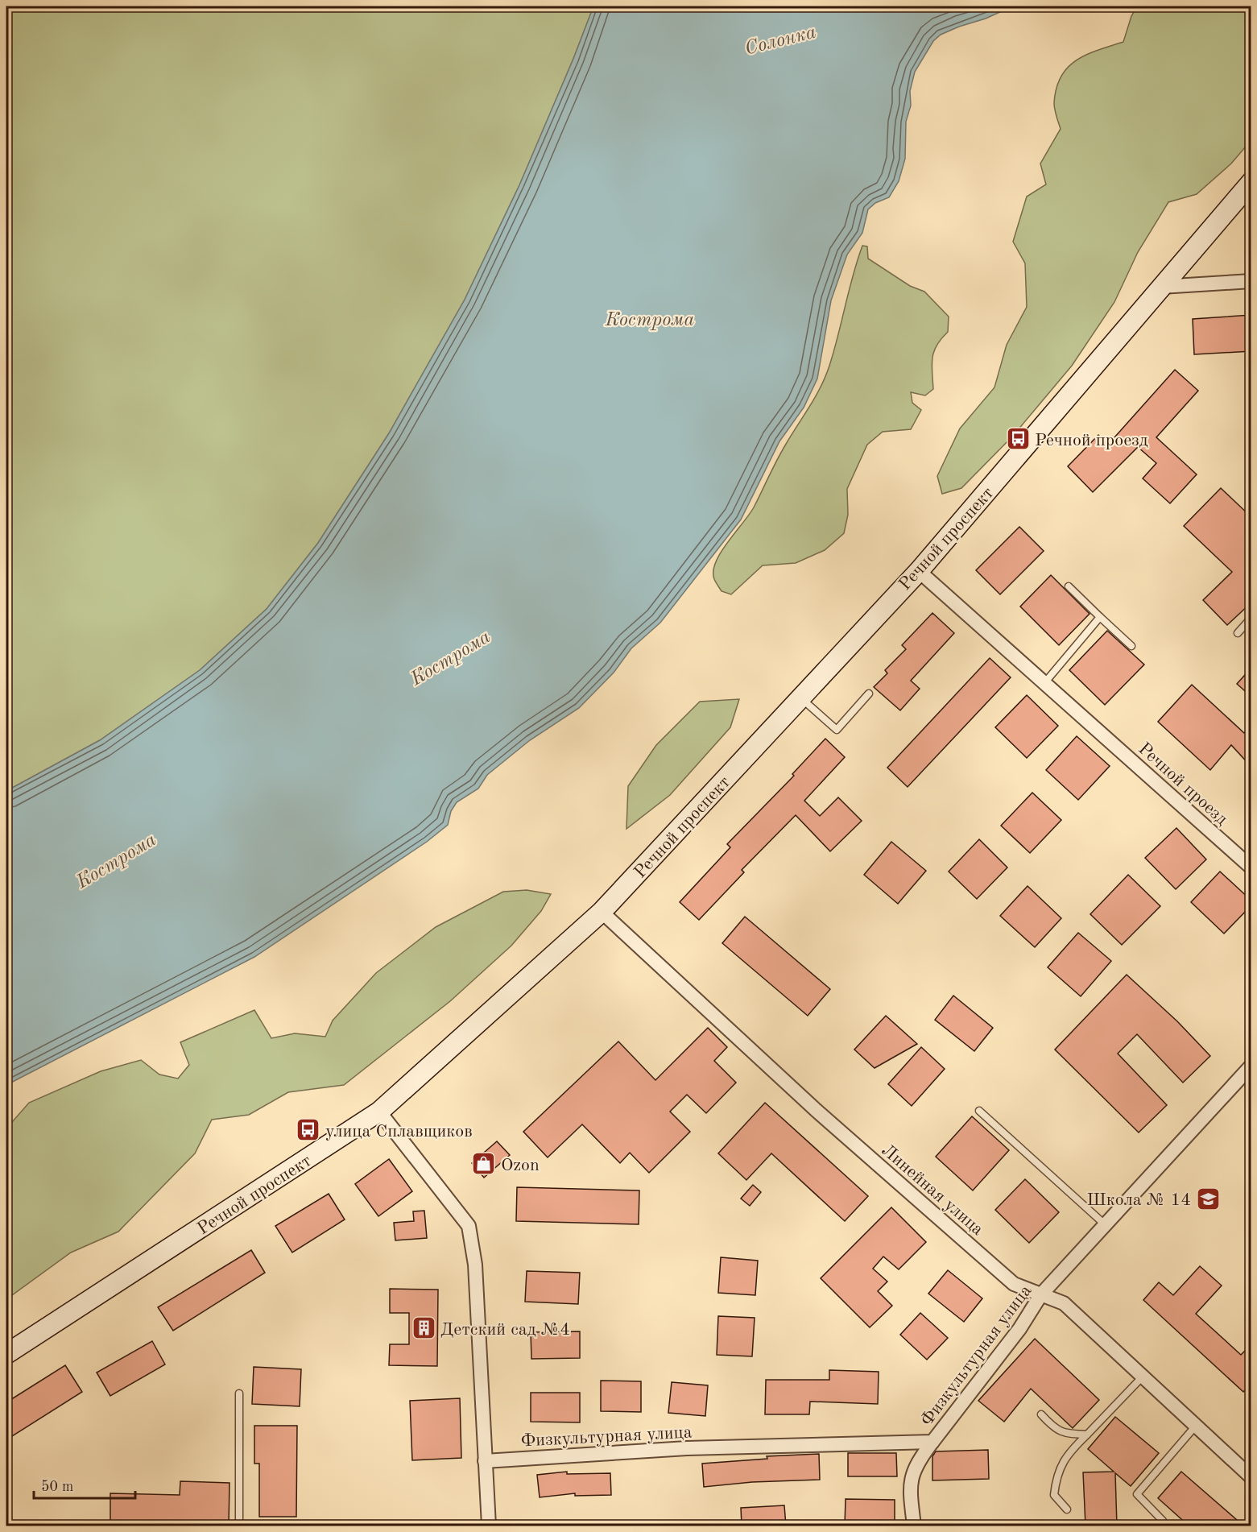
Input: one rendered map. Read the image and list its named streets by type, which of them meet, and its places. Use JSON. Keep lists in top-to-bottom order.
{
  "streets": {
    "street": [
      "Речной проспект",
      "Речной проезд",
      "Линейная улица",
      "Физкультурная улица"
    ]
  },
  "crossings": [
    ["Речной проспект", "Речной проезд"],
    ["Речной проспект", "Линейная улица"],
    ["Линейная улица", "Физкультурная улица"]
  ],
  "water": ["Солонка", "Кострома"],
  "places": {
    "bus stop": ["Речной проезд", "улица Сплавщиков"],
    "shop": ["Ozon"],
    "school or university": ["Школа № 14"],
    "building": ["Детский сад №4"]
  },
  "scale_bar": "50 m"
}
